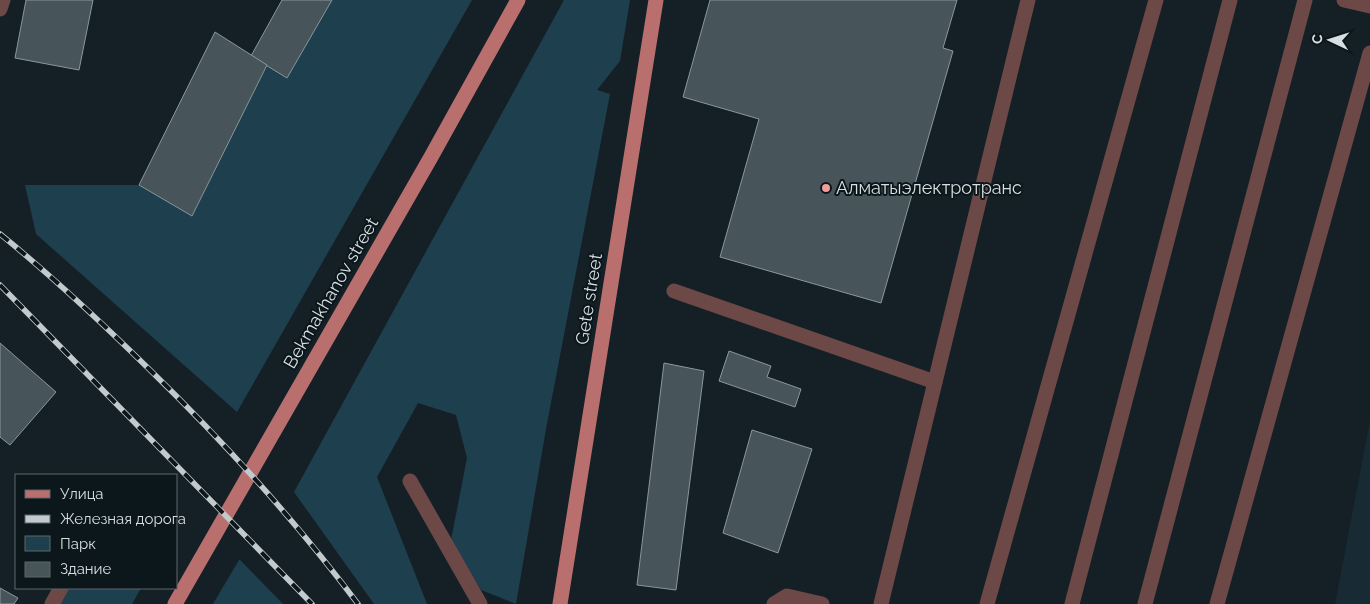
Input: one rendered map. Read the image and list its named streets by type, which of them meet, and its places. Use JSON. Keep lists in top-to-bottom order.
{
  "streets": {
    "main road": ["Bekmakhanov street", "Gete street"]
  },
  "places": ["Алматыэлектротранс"],
  "legend": [
    "Улица",
    "Железная дорога",
    "Парк",
    "Здание"
  ],
  "north": "left"
}
